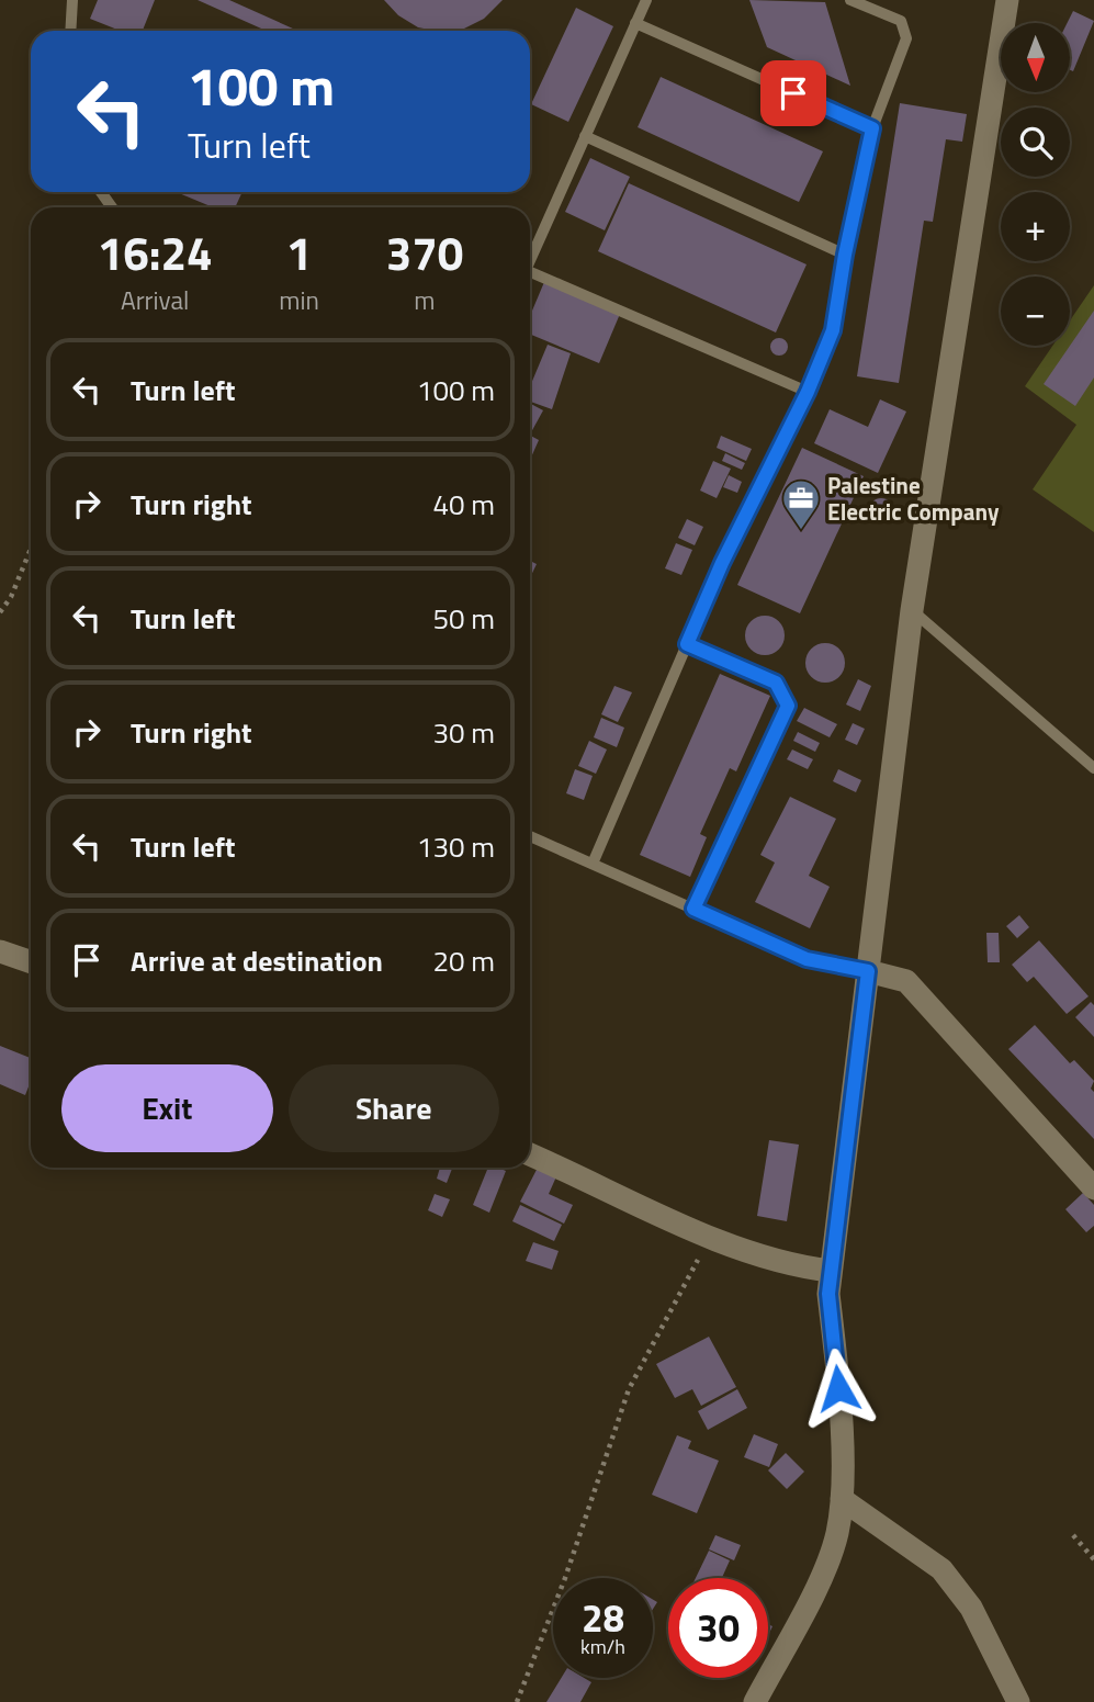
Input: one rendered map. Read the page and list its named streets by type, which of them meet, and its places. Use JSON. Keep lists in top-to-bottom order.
{
  "places": {
    "office": ["Palestine Electric Company"]
  },
  "north": "bottom",
  "page": {
    "map_buttons": ["+", "−"],
    "turn": ["100 m", "Turn left"],
    "eta": [
      "16:24",
      "Arrival",
      "1",
      "min",
      "370",
      "m"
    ],
    "list": [
      {
        "name": "Turn left",
        "value": "100 m"
      },
      {
        "name": "Turn right",
        "value": "40 m"
      },
      {
        "name": "Turn left",
        "value": "50 m"
      },
      {
        "name": "Turn right",
        "value": "30 m"
      },
      {
        "name": "Turn left",
        "value": "130 m"
      },
      {
        "name": "Arrive at destination",
        "value": "20 m"
      }
    ],
    "buttons": ["Exit", "Share"],
    "speed": "28 km/h",
    "limit": "30"
  }
}
